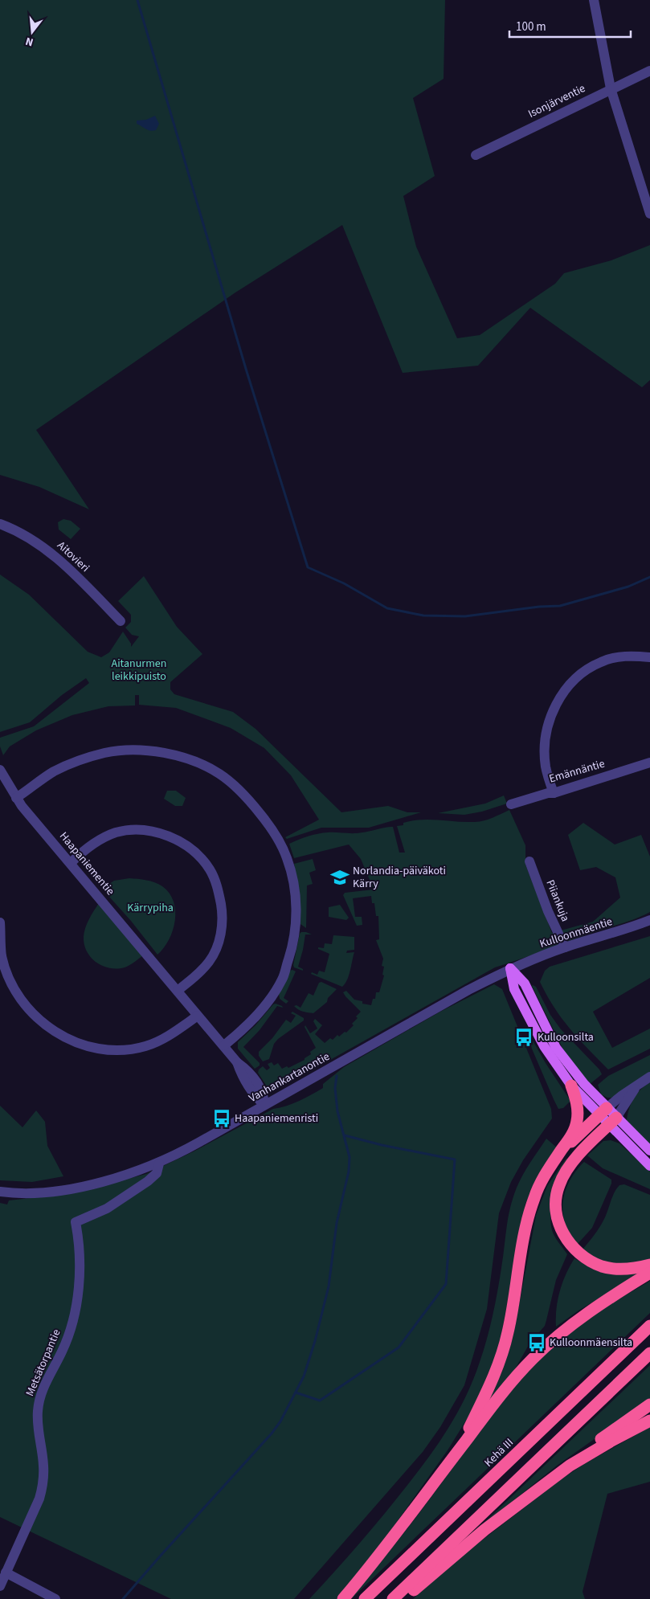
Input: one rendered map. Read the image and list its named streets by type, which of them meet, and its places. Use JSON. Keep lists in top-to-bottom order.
{
  "streets": {
    "highway": ["Kehä III"],
    "street": [
      "Isonjärventie",
      "Aitovieri",
      "Emännäntie",
      "Haapaniementie",
      "Piiankuja",
      "Kulloonmäentie",
      "Vanhankartanontie",
      "Metsätorpantie"
    ]
  },
  "crossings": [
    ["Haapaniementie", "Vanhankartanontie"],
    ["Piiankuja", "Kulloonmäentie"],
    ["Kulloonmäentie", "Vanhankartanontie"],
    ["Vanhankartanontie", "Metsätorpantie"]
  ],
  "parks": ["Aitanurmen leikkipuisto", "Kärrypiha"],
  "places": {
    "school or university": ["Norlandia-päiväkoti Kärry"],
    "bus stop": ["Kulloonsilta", "Haapaniemenristi", "Kulloonmäensilta"]
  },
  "scale_bar": "100 m",
  "north": "bottom"
}
